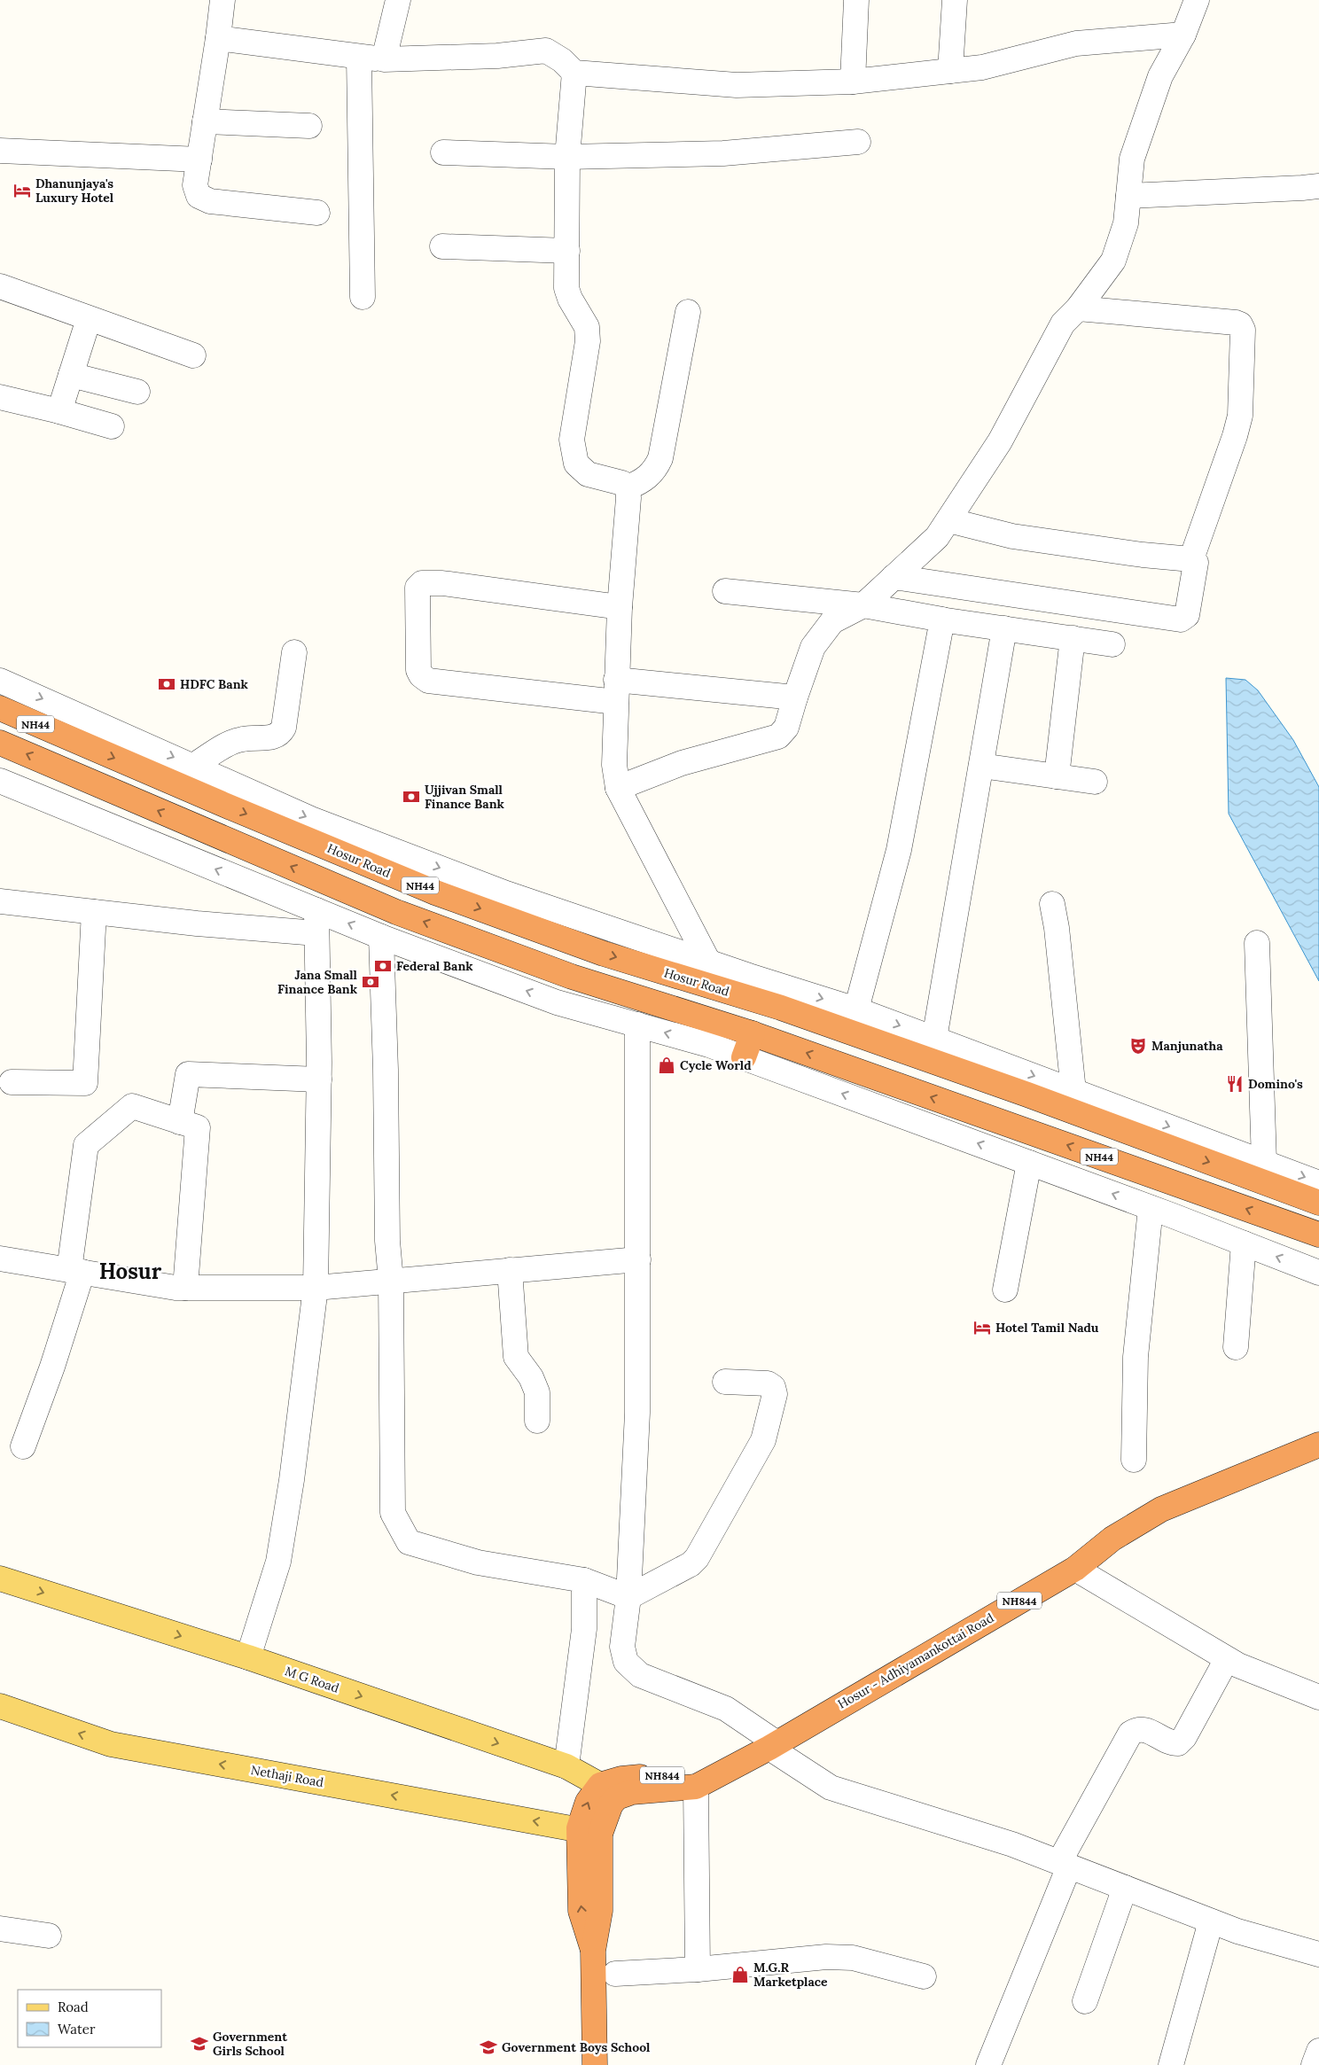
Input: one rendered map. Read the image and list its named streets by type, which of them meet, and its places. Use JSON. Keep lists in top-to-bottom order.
{
  "streets": {
    "highway": [
      "NH44",
      "Hosur Road",
      "NH844",
      "Hosur - Adhiyamankottai Road"
    ],
    "main road": ["M G Road", "Nethaji Road"]
  },
  "crossings": [
    ["NH44", "Hosur Road"],
    ["Hosur - Adhiyamankottai Road", "M G Road"]
  ],
  "one_way": ["M G Road", "Nethaji Road"],
  "districts": ["Hosur"],
  "places": {
    "hotel": ["Dhanunjaya's Luxury Hotel", "Hotel Tamil Nadu"],
    "bank": [
      "HDFC Bank",
      "Ujjivan Small Finance Bank",
      "Federal Bank",
      "Jana Small Finance Bank"
    ],
    "theatre": ["Manjunatha"],
    "shop": ["Cycle World", "M.G.R Marketplace"],
    "restaurant": ["Domino's"],
    "school or university": ["Government Girls School", "Government Boys School"]
  },
  "legend": ["Road", "Water"]
}
